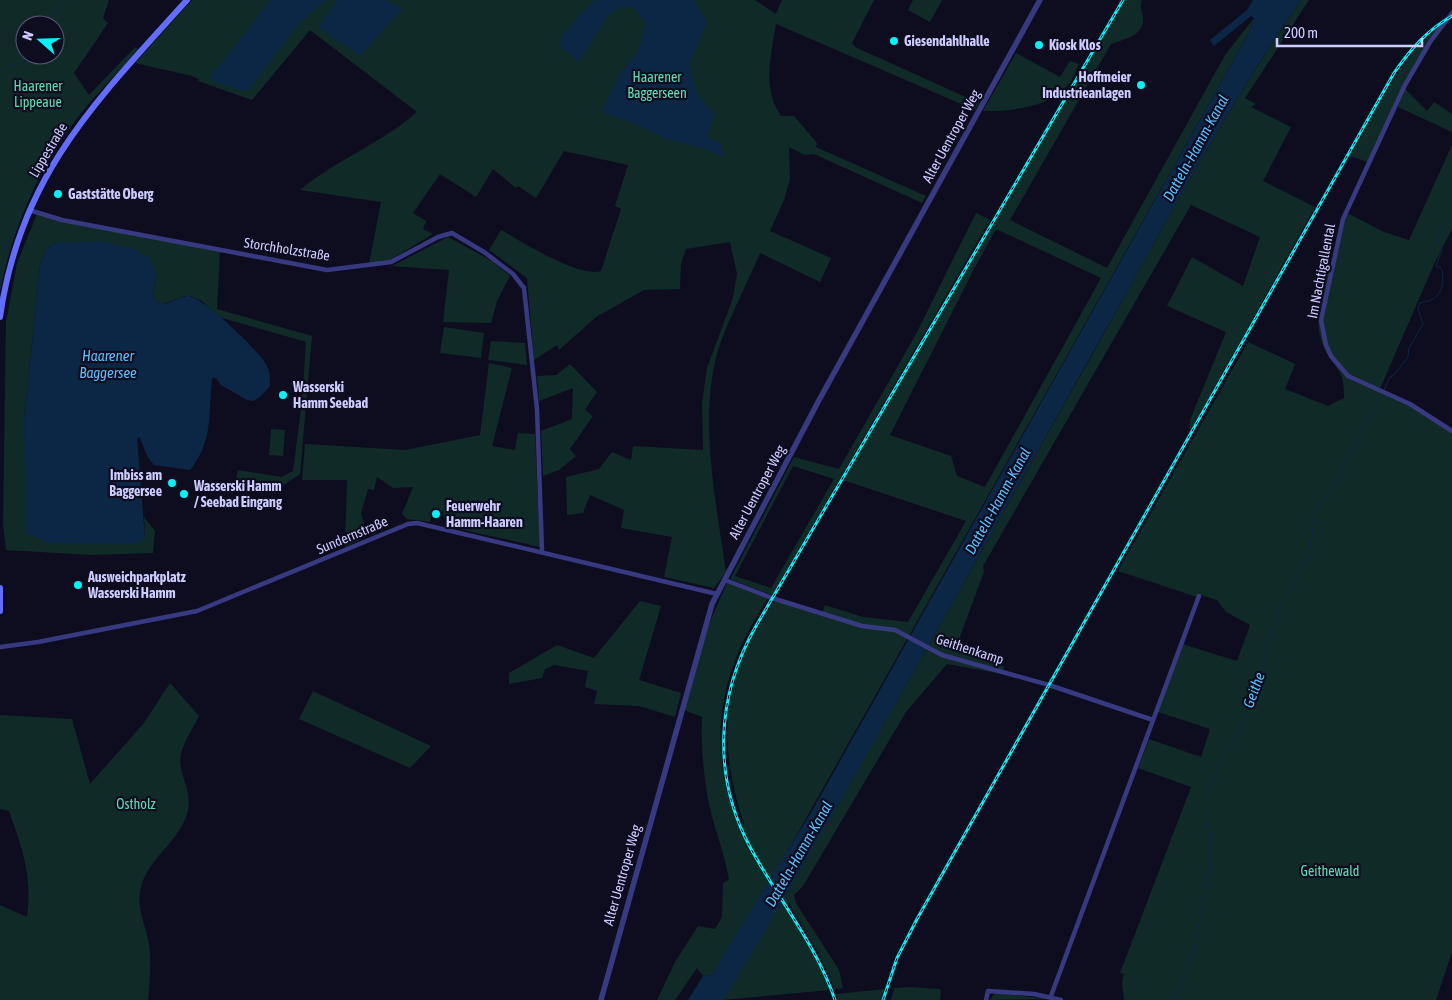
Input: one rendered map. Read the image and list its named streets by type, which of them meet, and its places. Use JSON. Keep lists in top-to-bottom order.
{
  "streets": {
    "main road": ["Lippestraße"],
    "street": [
      "Alter Uentroper Weg",
      "Storchholzstraße",
      "Im Nachtigallental",
      "Sundernstraße",
      "Geithenkamp"
    ]
  },
  "crossings": [
    ["Alter Uentroper Weg", "Sundernstraße"],
    ["Alter Uentroper Weg", "Geithenkamp"],
    ["Lippestraße", "Storchholzstraße"],
    ["Storchholzstraße", "Sundernstraße"]
  ],
  "water": ["Datteln-Hamm-Kanal", "Haarener Baggersee", "Geithe"],
  "parks": [
    "Haarener Baggerseen",
    "Haarener Lippeaue",
    "Ostholz",
    "Geithewald"
  ],
  "places": [
    "Giesendahlhalle",
    "Kiosk Klos",
    "Hoffmeier Industrieanlagen",
    "Gaststätte Oberg",
    "Wasserski Hamm Seebad",
    "Imbiss am Baggersee",
    "Wasserski Hamm / Seebad Eingang",
    "Feuerwehr Hamm-Haaren",
    "Ausweichparkplatz Wasserski Hamm"
  ],
  "scale_bar": "200 m",
  "north": "left"
}
